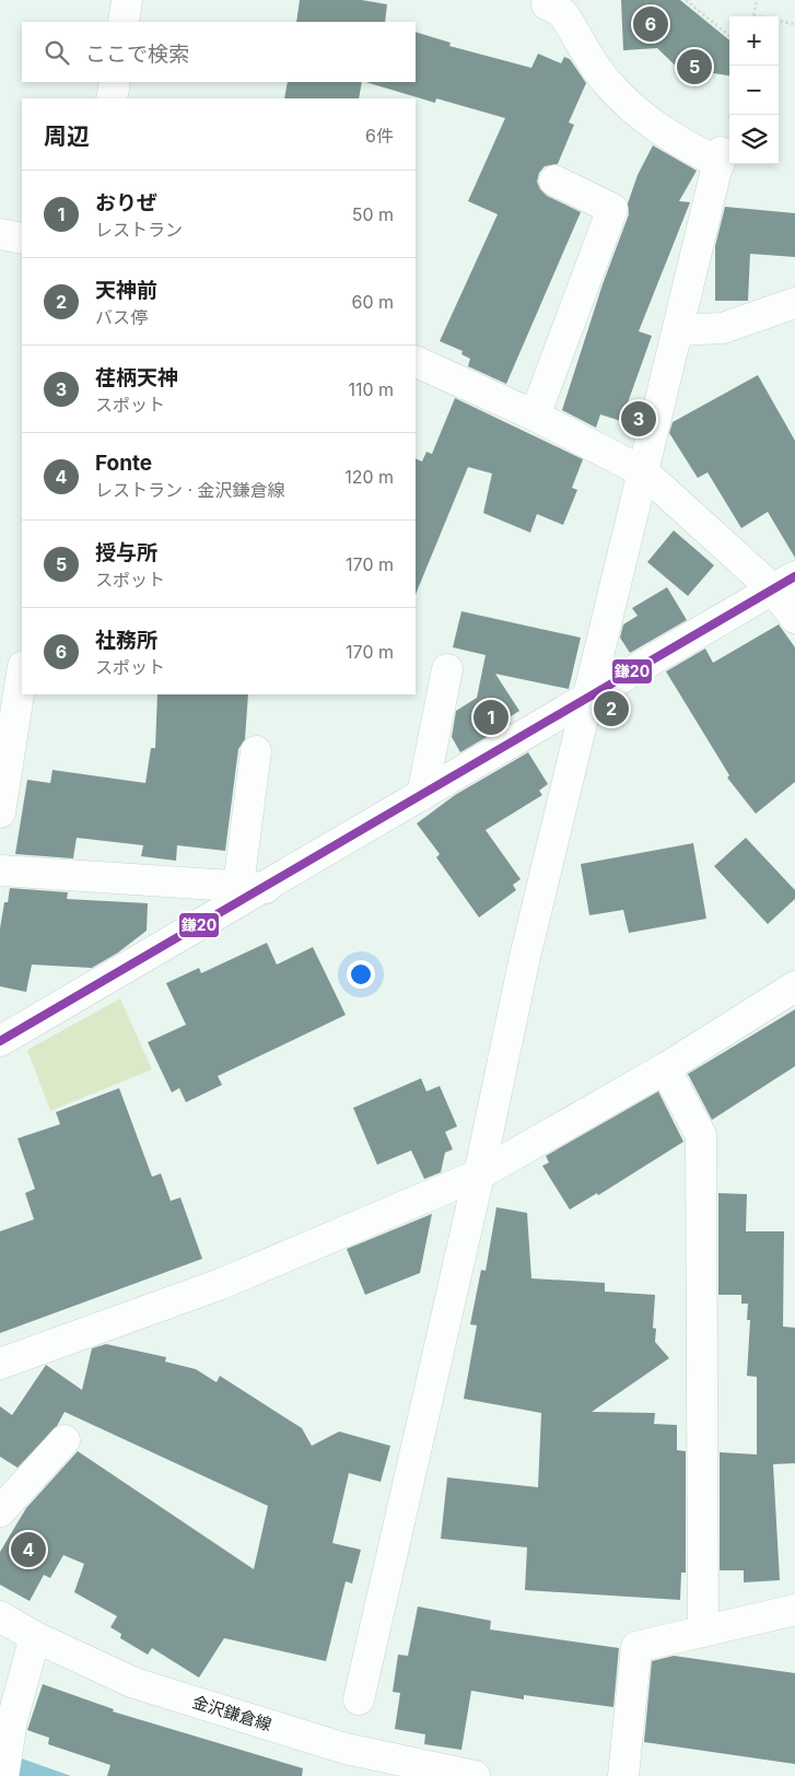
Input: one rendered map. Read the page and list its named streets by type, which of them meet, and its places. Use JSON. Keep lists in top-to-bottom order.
{
  "streets": {
    "street": ["金沢鎌倉線"]
  },
  "lines": ["transit line 鎌20"],
  "page": {
    "pins": [
      "6",
      "5",
      "3",
      "2",
      "1",
      "4"
    ],
    "map_buttons": ["+", "−"],
    "search": "ここで検索",
    "heading": ["周辺", "6件"],
    "list": [
      {
        "mark": "1",
        "name": "おりぜ",
        "note": "レストラン",
        "value": "50 m"
      },
      {
        "mark": "2",
        "name": "天神前",
        "note": "バス停",
        "value": "60 m"
      },
      {
        "mark": "3",
        "name": "荏柄天神",
        "note": "スポット",
        "value": "110 m"
      },
      {
        "mark": "4",
        "name": "Fonte",
        "note": "レストラン · 金沢鎌倉線",
        "value": "120 m"
      },
      {
        "mark": "5",
        "name": "授与所",
        "note": "スポット",
        "value": "170 m"
      },
      {
        "mark": "6",
        "name": "社務所",
        "note": "スポット",
        "value": "170 m"
      }
    ]
  }
}
